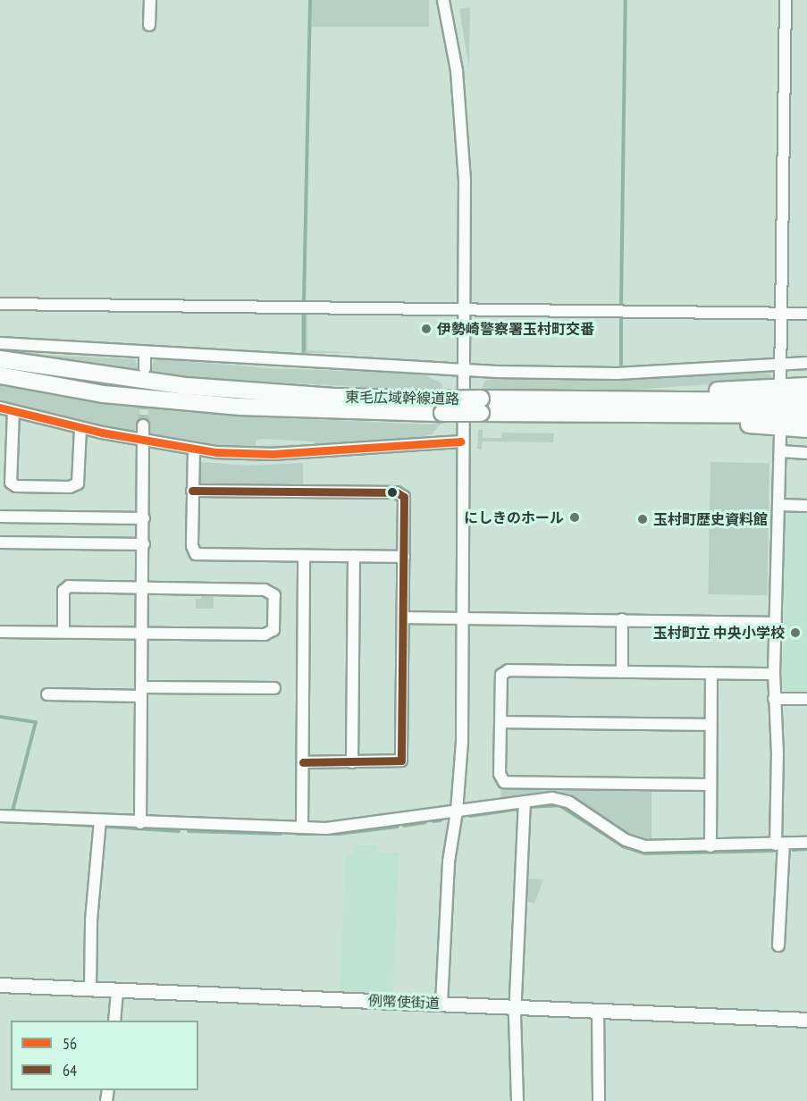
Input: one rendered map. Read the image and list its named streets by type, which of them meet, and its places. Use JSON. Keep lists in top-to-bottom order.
{
  "streets": {
    "highway": ["東毛広域幹線道路"],
    "main road": ["例幣使街道"]
  },
  "places": [
    "伊勢崎警察署玉村町交番",
    "にしきのホール",
    "玉村町歴史資料館",
    "玉村町立 中央小学校"
  ],
  "lines": ["transit line 56", "transit line 64"],
  "legend": ["56", "64"]
}
